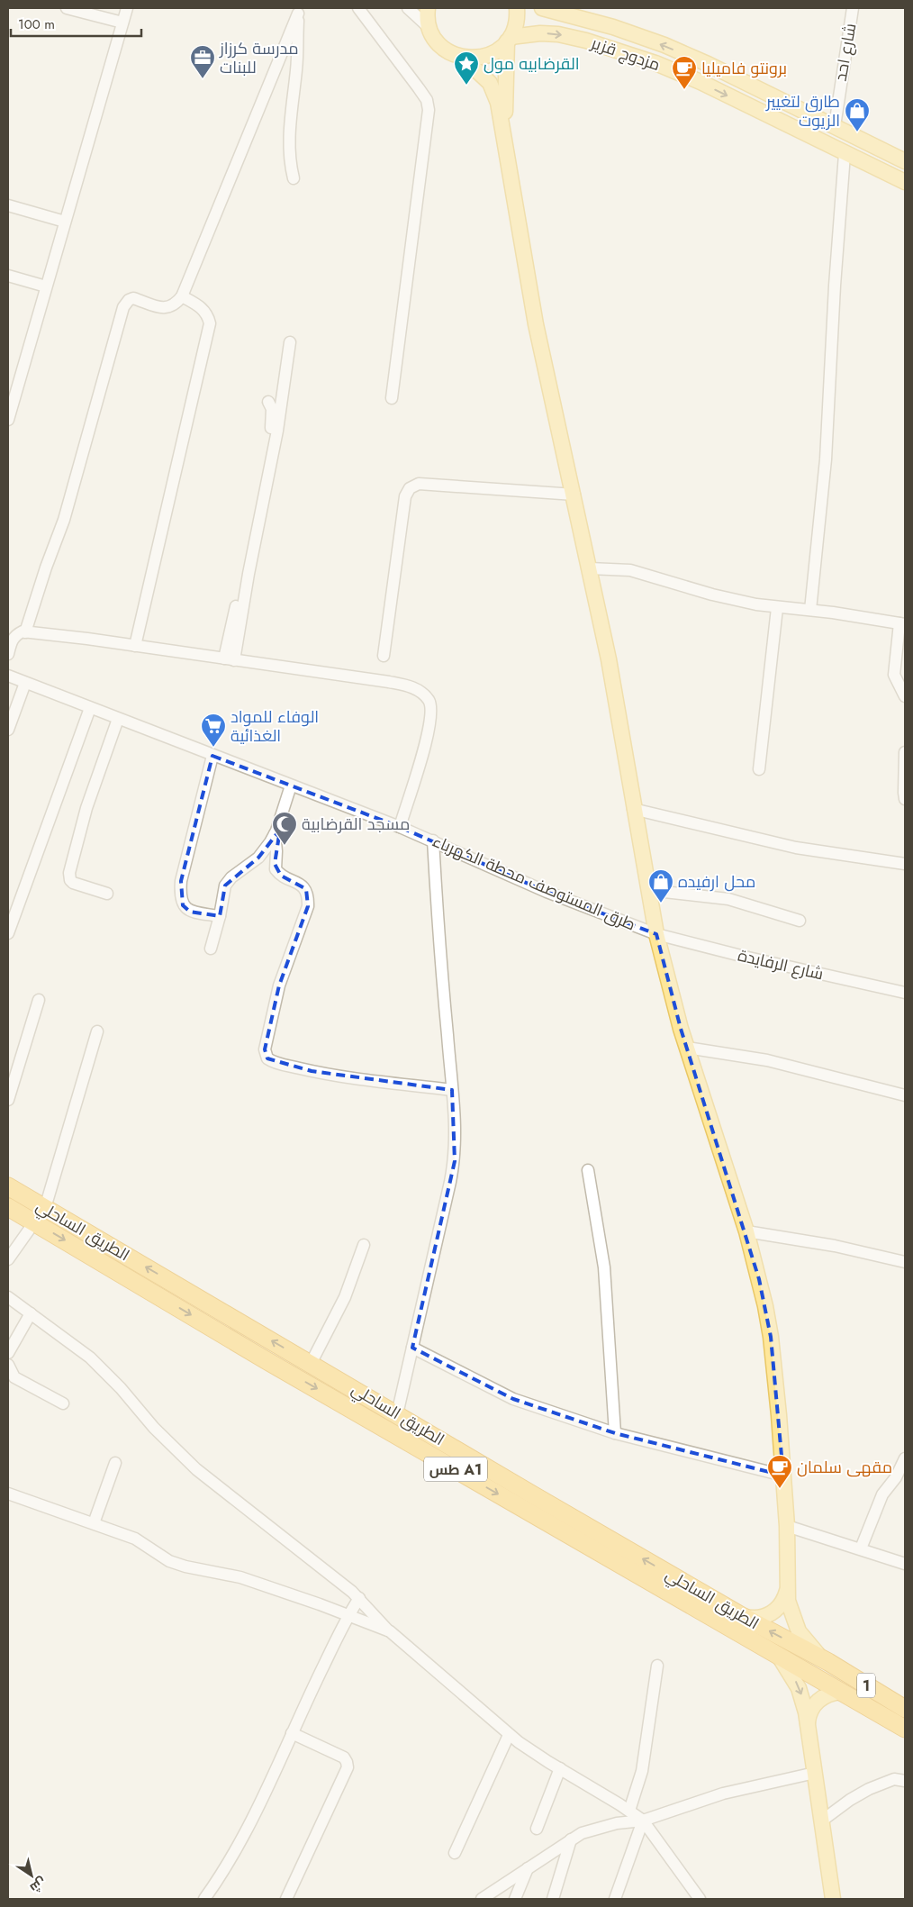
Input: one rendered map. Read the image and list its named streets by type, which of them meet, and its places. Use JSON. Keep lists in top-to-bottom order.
{
  "streets": {
    "highway": ["الطريق الساحلي", "طس A1", "1"],
    "main road": ["مزدوج قزير"],
    "street": ["شارع احد", "طرق المستوصف محطة الكهرباء", "شارع الرفايدة"]
  },
  "crossings": [
    ["شارع احد", "مزدوج قزير"],
    ["طرق المستوصف محطة الكهرباء", "شارع الرفايدة"]
  ],
  "places": {
    "office": ["مدرسة كرزاز للبنات"],
    "place": ["القرضابيه مول"],
    "cafe": ["برونتو فاميليا", "مقهى سلمان"],
    "shop": ["طارق لتغيير الزيوت", "محل ارفيده"],
    "supermarket": ["الوفاء للمواد الغذائية"],
    "mosque": ["مسجد القرضابية"]
  },
  "scale_bar": "100 m",
  "north": "bottom right"
}
